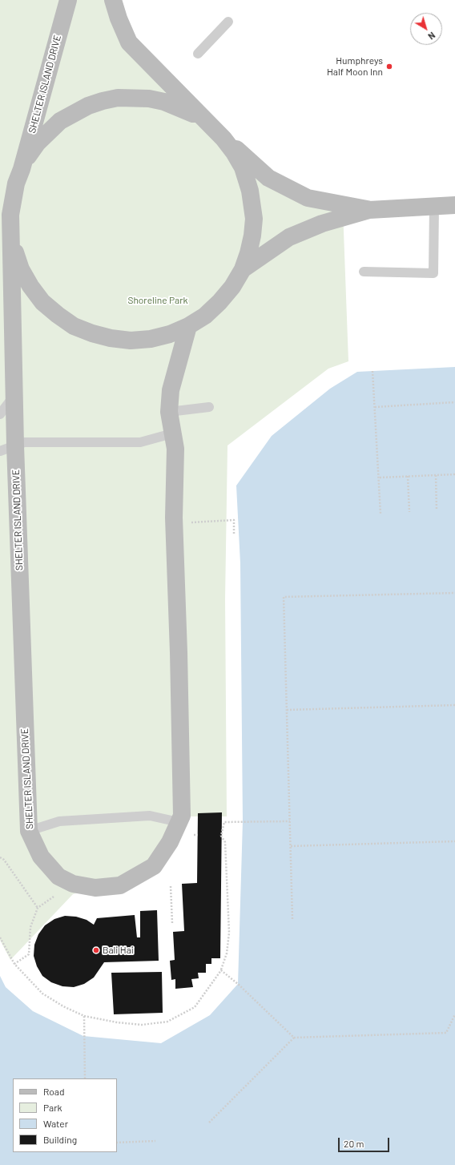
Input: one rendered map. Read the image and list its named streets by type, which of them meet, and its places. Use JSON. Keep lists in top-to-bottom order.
{
  "streets": {
    "street": ["SHELTER ISLAND DRIVE"]
  },
  "parks": ["Shoreline Park"],
  "places": ["Humphreys Half Moon Inn", "Bali Hai"],
  "legend": [
    "Road",
    "Park",
    "Water",
    "Building"
  ],
  "scale_bar": "20 m",
  "north": "bottom right"
}
